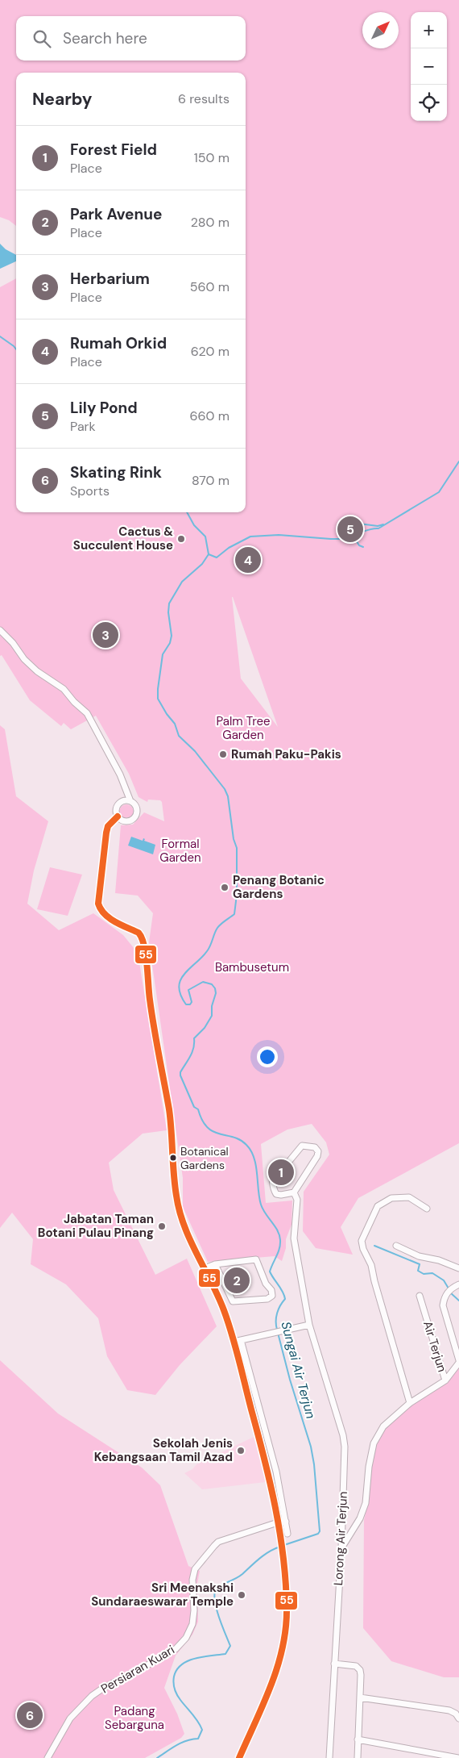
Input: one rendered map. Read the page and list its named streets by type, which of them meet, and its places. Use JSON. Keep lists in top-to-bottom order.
{
  "streets": {
    "street": ["Air Terjun", "Lorong Air Terjun", "Persiaran Kuari"]
  },
  "crossings": [
    ["Air Terjun", "Lorong Air Terjun"]
  ],
  "water": ["Sungai Air Terjun"],
  "parks": [
    "Palm Tree Garden",
    "Formal Garden",
    "Bambusetum",
    "Padang Sebarguna"
  ],
  "places": [
    "Cactus & Succulent House",
    "Rumah Paku-Pakis",
    "Penang Botanic Gardens",
    "Botanical Gardens",
    "Jabatan Taman Botani Pulau Pinang",
    "Sekolah Jenis Kebangsaan Tamil Azad",
    "Sri Meenakshi Sundaraeswarar Temple"
  ],
  "lines": ["transit line 55"],
  "north": "top right",
  "page": {
    "map_buttons": ["+", "−"],
    "search": "Search here",
    "heading": ["Nearby", "6 results"],
    "list": [
      {
        "mark": "1",
        "name": "Forest Field",
        "note": "Place",
        "value": "150 m"
      },
      {
        "mark": "2",
        "name": "Park Avenue",
        "note": "Place",
        "value": "280 m"
      },
      {
        "mark": "3",
        "name": "Herbarium",
        "note": "Place",
        "value": "560 m"
      },
      {
        "mark": "4",
        "name": "Rumah Orkid",
        "note": "Place",
        "value": "620 m"
      },
      {
        "mark": "5",
        "name": "Lily Pond",
        "note": "Park",
        "value": "660 m"
      },
      {
        "mark": "6",
        "name": "Skating Rink",
        "note": "Sports",
        "value": "870 m"
      }
    ],
    "pins": [
      "5",
      "4",
      "3",
      "1",
      "2",
      "6"
    ]
  }
}
